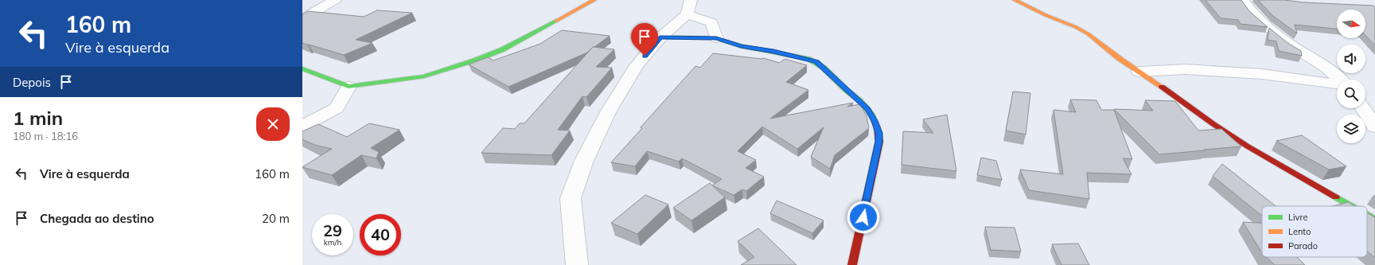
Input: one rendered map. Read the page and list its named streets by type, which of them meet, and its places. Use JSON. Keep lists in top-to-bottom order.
{
  "legend": ["Livre", "Lento", "Parado"],
  "north": "right",
  "page": {
    "turn": ["160 m", "Vire à esquerda"],
    "then": "Depois",
    "heading": ["1 min", "180 m · 18:16"],
    "list": [
      {
        "name": "Vire à esquerda",
        "value": "160 m"
      },
      {
        "name": "Chegada ao destino",
        "value": "20 m"
      }
    ],
    "speed": "29 km/h",
    "limit": "40"
  }
}
